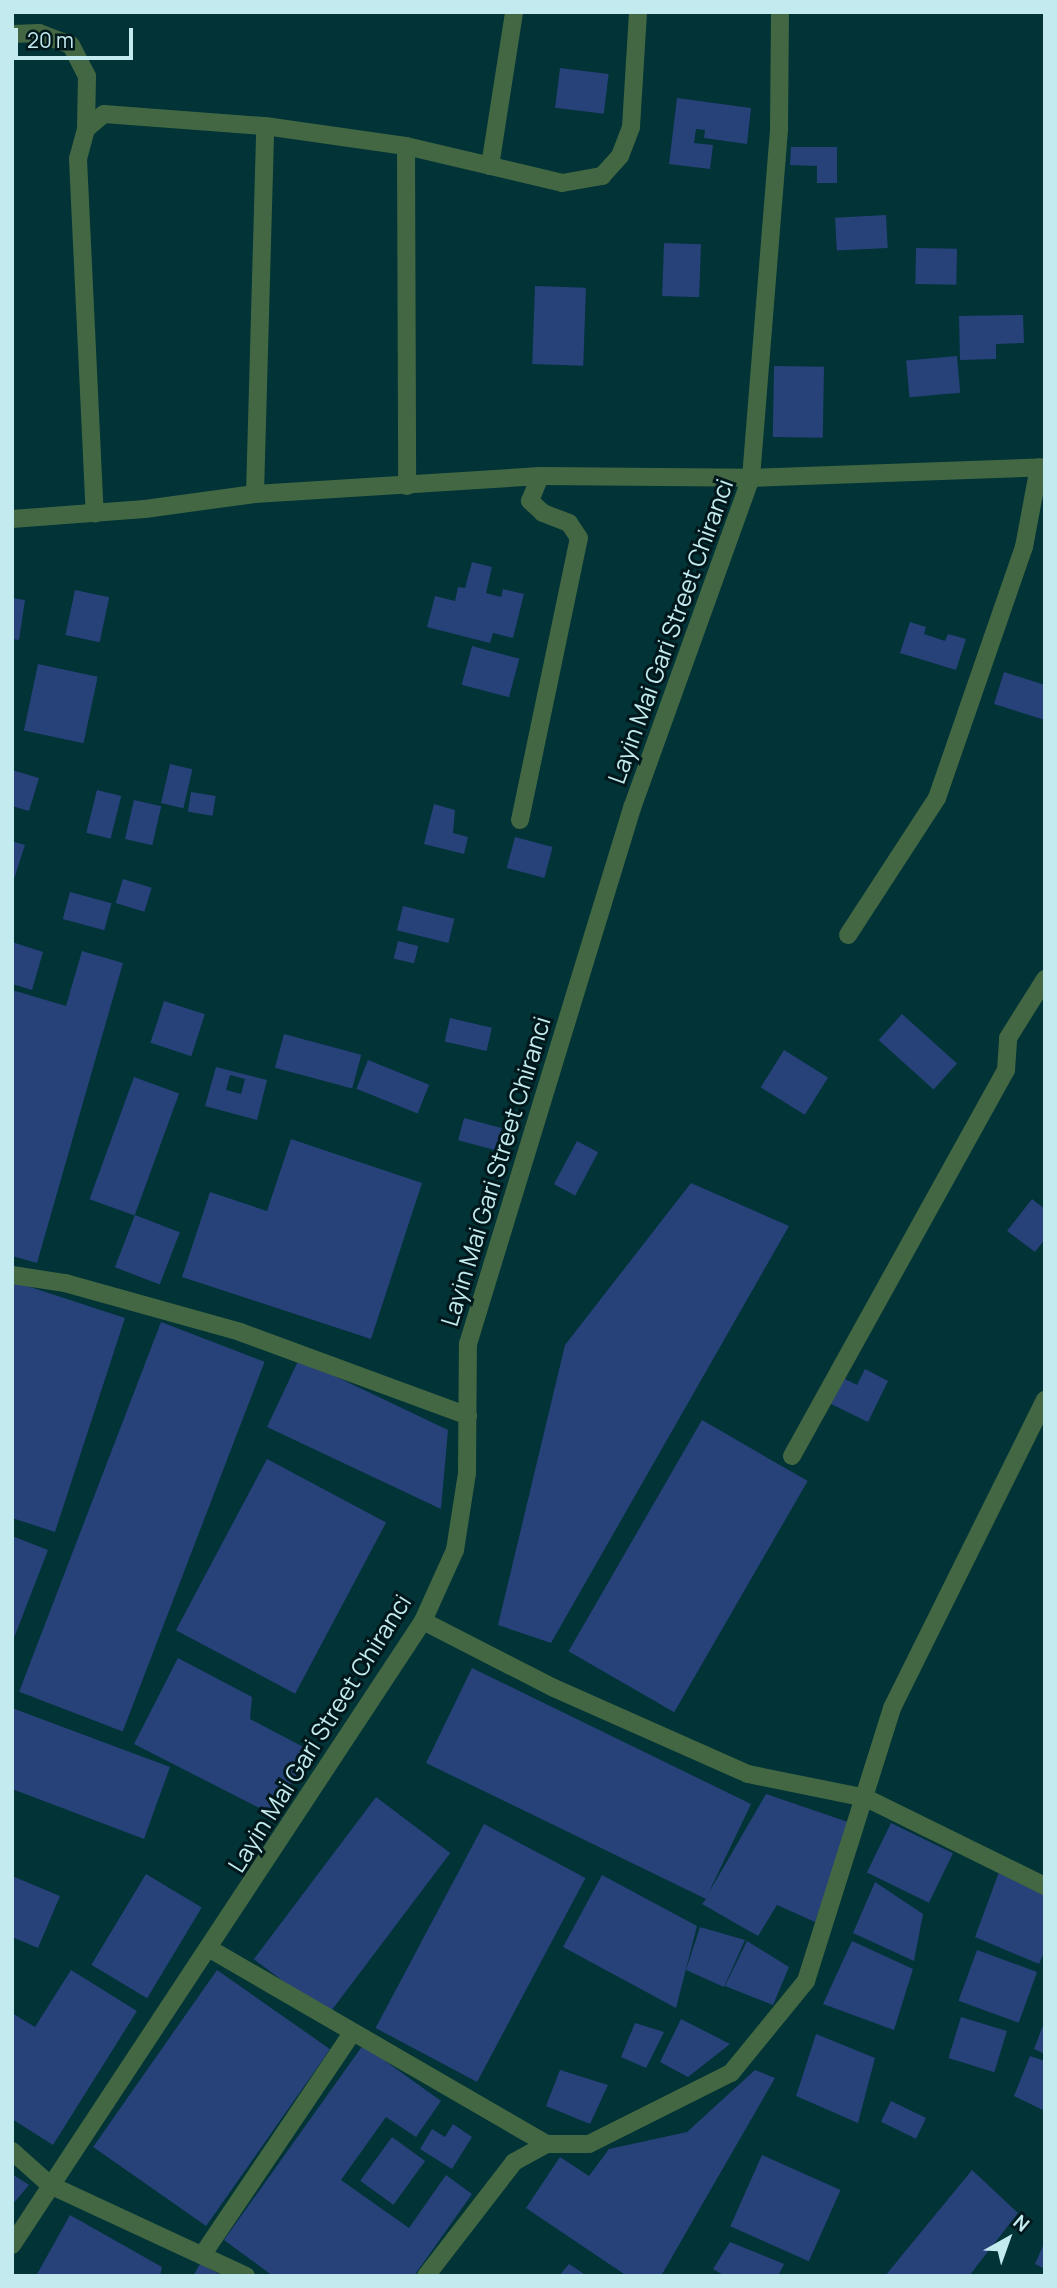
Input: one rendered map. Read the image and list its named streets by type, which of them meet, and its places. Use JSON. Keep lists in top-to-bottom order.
{
  "streets": {
    "street": ["Layin Mai Gari Street Chiranci"]
  },
  "scale_bar": "20 m",
  "north": "top right"
}
